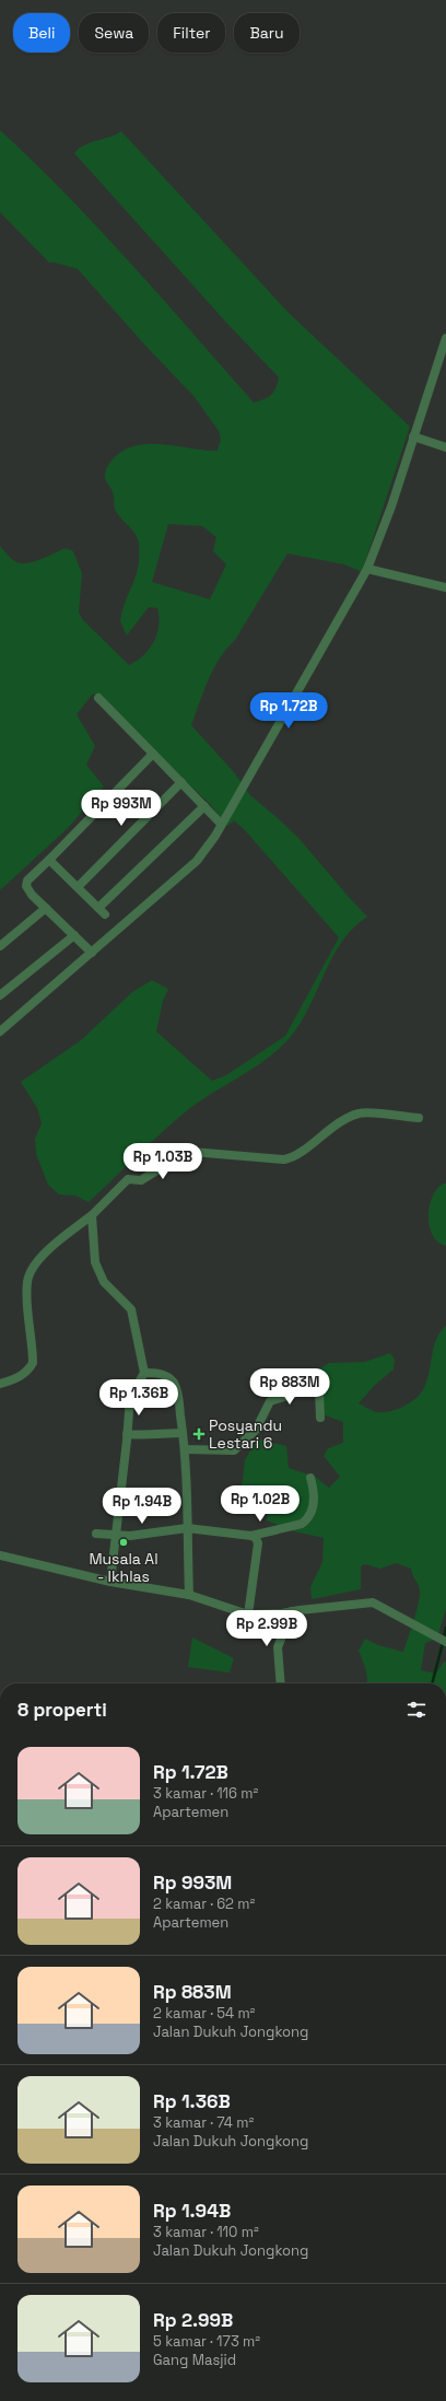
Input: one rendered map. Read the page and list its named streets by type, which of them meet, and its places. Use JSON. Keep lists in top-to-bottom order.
{
  "places": {
    "health": ["Posyandu Lestari 6"],
    "other": ["Musala Al - Ikhlas"]
  },
  "page": {
    "chip": [
      "Beli",
      "Sewa",
      "Filter",
      "Baru"
    ],
    "price": [
      "Rp 1.72B",
      "Rp 993M",
      "Rp 1.03B",
      "Rp 883M",
      "Rp 1.36B",
      "Rp 1.02B",
      "Rp 1.94B",
      "Rp 2.99B"
    ],
    "heading": "8 properti",
    "list": [
      {
        "name": "Rp 1.72B",
        "note": "3 kamar · 116 m² · Apartemen"
      },
      {
        "name": "Rp 993M",
        "note": "2 kamar · 62 m² · Apartemen"
      },
      {
        "name": "Rp 883M",
        "note": "2 kamar · 54 m² · Jalan Dukuh Jongkong"
      },
      {
        "name": "Rp 1.36B",
        "note": "3 kamar · 74 m² · Jalan Dukuh Jongkong"
      },
      {
        "name": "Rp 1.94B",
        "note": "3 kamar · 110 m² · Jalan Dukuh Jongkong"
      },
      {
        "name": "Rp 2.99B",
        "note": "5 kamar · 173 m² · Gang Masjid"
      }
    ]
  }
}
